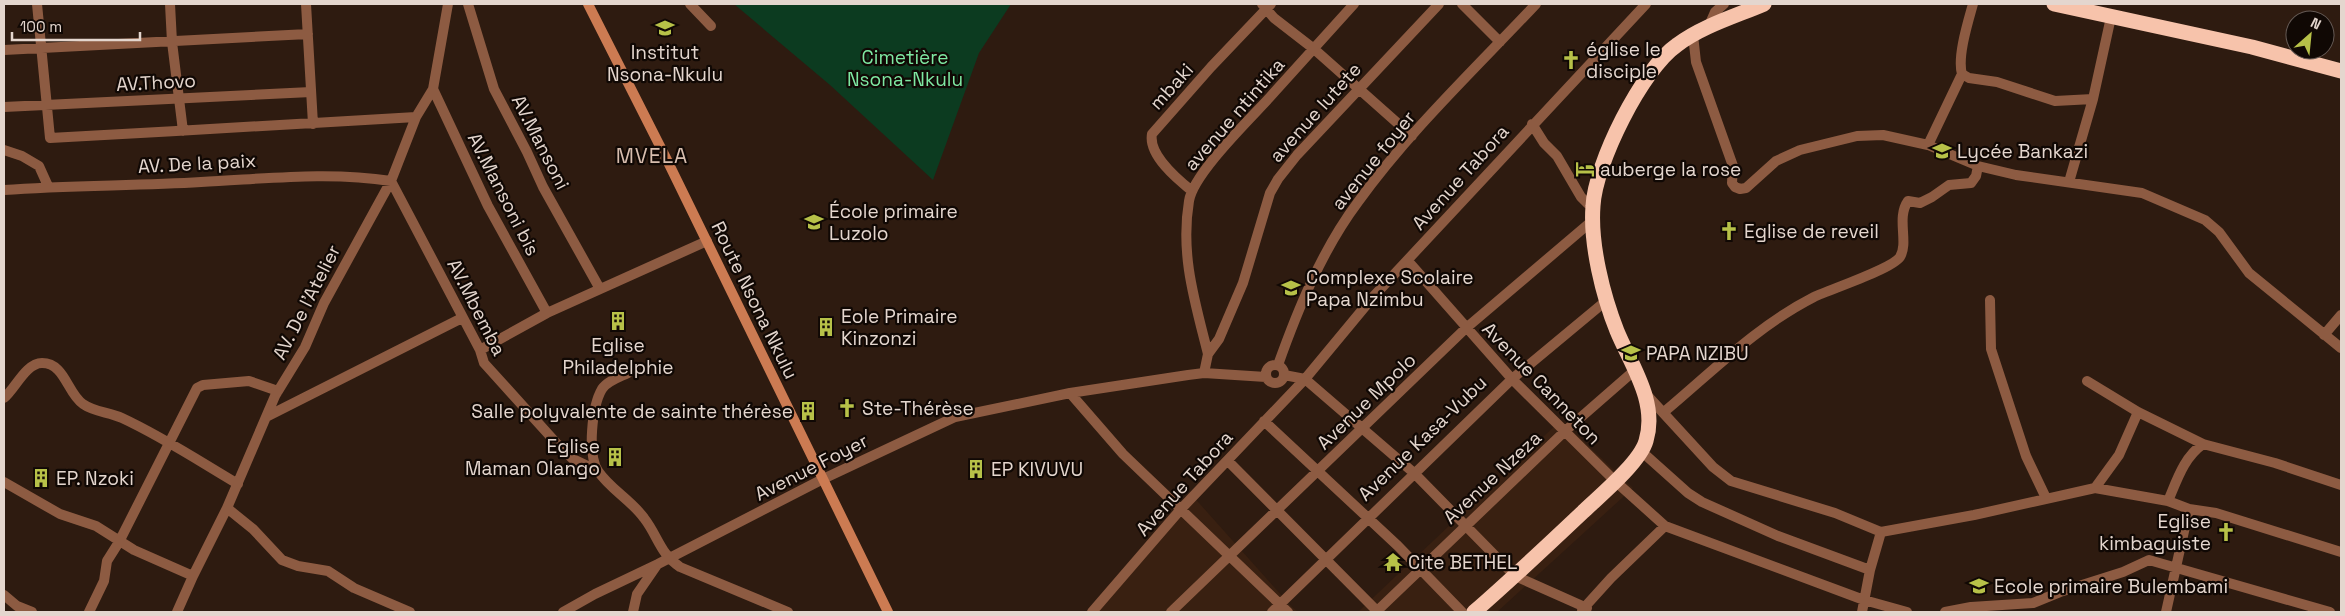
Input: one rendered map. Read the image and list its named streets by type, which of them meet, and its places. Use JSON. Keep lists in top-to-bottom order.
{
  "streets": {
    "street": [
      "AV.Thovo",
      "mbaki",
      "avenue lutete",
      "avenue ntintika",
      "AV.Mansoni",
      "avenue foyer",
      "AV. De la paix",
      "Avenue Tabora",
      "AV.Mansoni bis",
      "Route Nsona Nkulu",
      "AV. De l'Atelier",
      "AV.Mbemba",
      "Avenue Canneton",
      "Avenue Mpolo",
      "Avenue Kasa-Vubu",
      "Avenue Foyer",
      "Avenue Nzeza"
    ]
  },
  "crossings": [
    ["mbaki", "avenue ntintika"],
    ["avenue lutete", "avenue ntintika"],
    ["avenue lutete", "Avenue Foyer"],
    ["avenue foyer", "Avenue Foyer"],
    ["AV. De la paix", "AV. De l'Atelier"],
    ["AV. De la paix", "AV.Mbemba"],
    ["Avenue Tabora", "Avenue Canneton"],
    ["AV.Mansoni bis", "AV. De l'Atelier"],
    ["Route Nsona Nkulu", "Avenue Foyer"],
    ["AV. De l'Atelier", "AV.Mbemba"],
    ["Avenue Canneton", "Avenue Mpolo"],
    ["Avenue Canneton", "Avenue Kasa-Vubu"],
    ["Avenue Canneton", "Avenue Nzeza"]
  ],
  "districts": ["MVELA"],
  "parks": ["Cimetière Nsona-Nkulu"],
  "places": {
    "school or university": [
      "Institut Nsona-Nkulu",
      "Lycée Bankazi",
      "École primaire Luzolo",
      "Complexe Scolaire Papa Nzimbu",
      "PAPA NZIBU",
      "Ecole primaire Bulembami"
    ],
    "church": [
      "église le disciple",
      "Eglise de reveil",
      "Ste-Thérèse",
      "Eglise kimbaguiste"
    ],
    "hotel": ["auberge la rose"],
    "building": [
      "Eglise Philadelphie",
      "Eole Primaire Kinzonzi",
      "Salle polyvalente de sainte thérèse",
      "Eglise Maman Olango",
      "EP KIVUVU",
      "EP. Nzoki"
    ],
    "temple": ["Cite BETHEL"]
  },
  "scale_bar": "100 m",
  "north": "top right"
}
